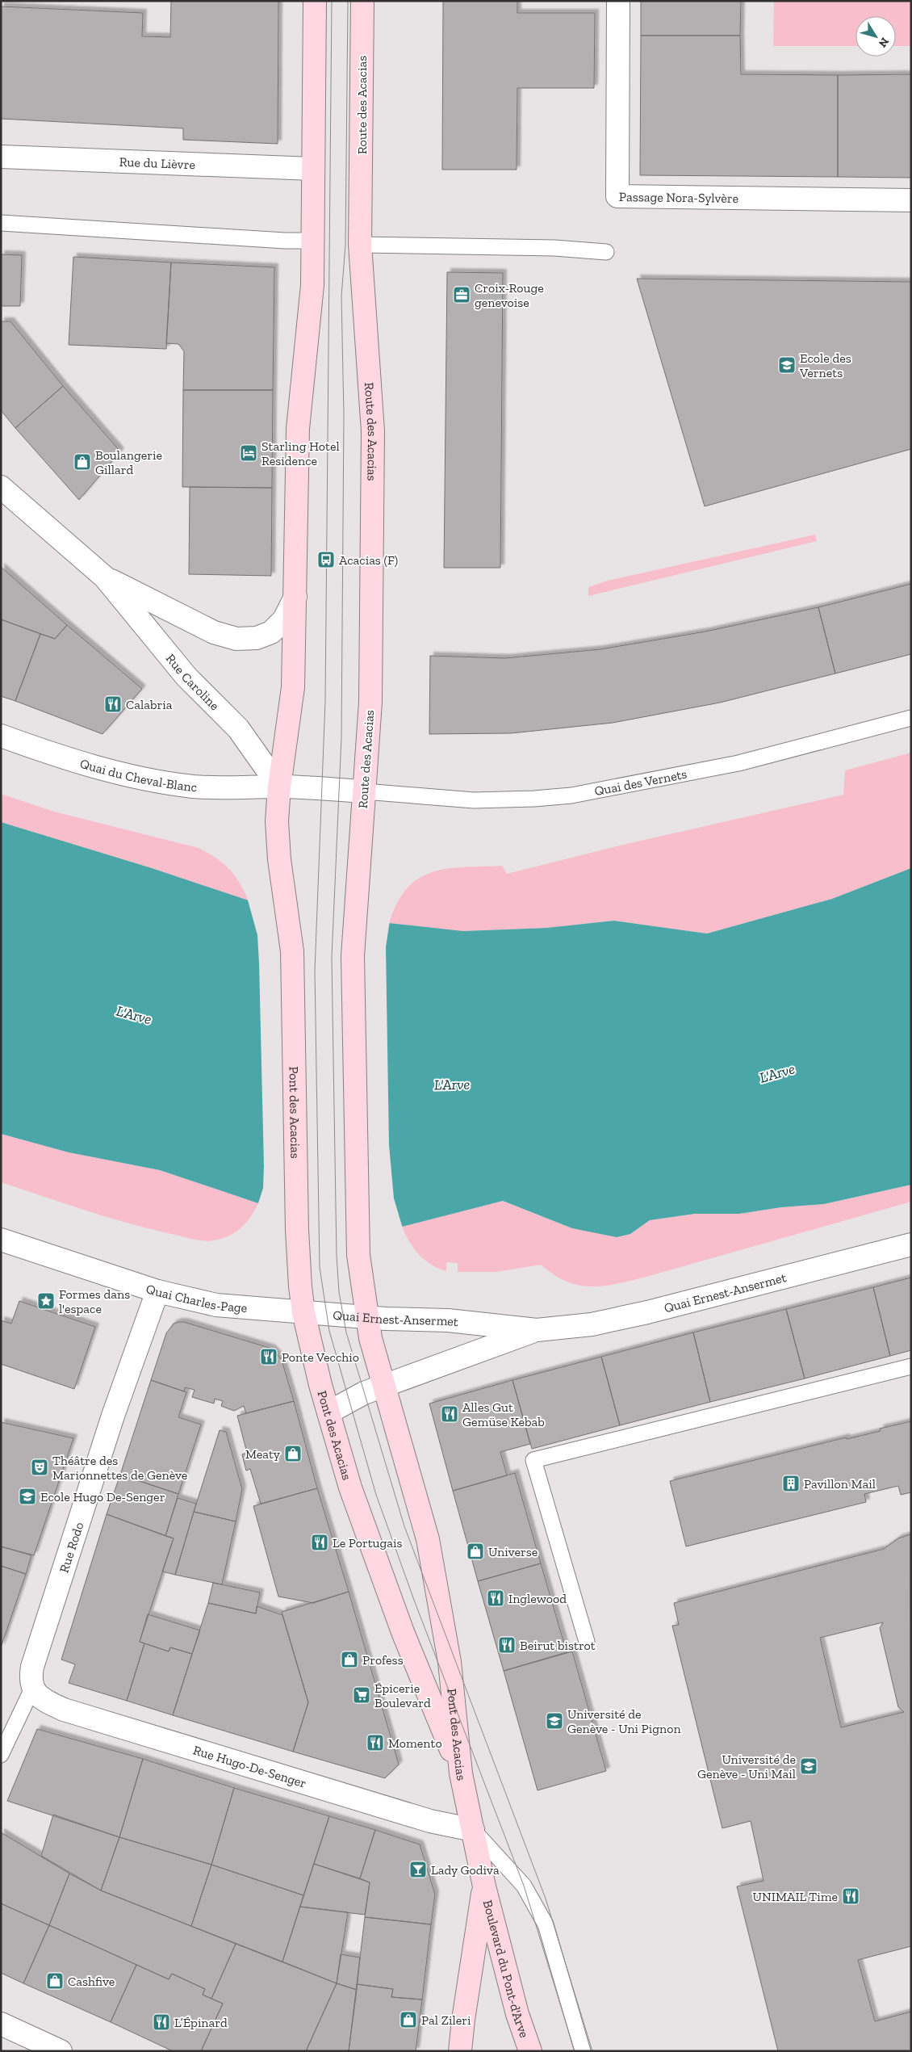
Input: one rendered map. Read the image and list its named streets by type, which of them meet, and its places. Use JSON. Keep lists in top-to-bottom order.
{
  "streets": {
    "main road": ["Route des Acacias", "Pont des Acacias", "Boulevard du Pont-d'Arve"],
    "street": [
      "Rue du Lièvre",
      "Passage Nora-Sylvère",
      "Rue Caroline",
      "Quai du Cheval-Blanc",
      "Quai Ernest-Ansermet",
      "Quai Charles-Page",
      "Rue Rodo",
      "Rue Hugo-De-Senger"
    ],
    "lane": ["Quai des Vernets"]
  },
  "crossings": [
    ["Route des Acacias", "Quai des Vernets"],
    ["Route des Acacias", "Pont des Acacias"],
    ["Rue Caroline", "Quai du Cheval-Blanc"],
    ["Rue Caroline", "Pont des Acacias"],
    ["Quai du Cheval-Blanc", "Pont des Acacias"],
    ["Pont des Acacias", "Quai Ernest-Ansermet"],
    ["Pont des Acacias", "Quai Charles-Page"],
    ["Pont des Acacias", "Boulevard du Pont-d'Arve"],
    ["Quai Ernest-Ansermet", "Quai Charles-Page"],
    ["Quai Charles-Page", "Rue Rodo"],
    ["Rue Rodo", "Rue Hugo-De-Senger"],
    ["Rue Hugo-De-Senger", "Boulevard du Pont-d'Arve"]
  ],
  "water": ["L'Arve"],
  "places": {
    "office": ["Croix-Rouge genevoise"],
    "school or university": [
      "Ecole des Vernets",
      "Ecole Hugo De-Senger",
      "Université de Genève - Uni Pignon",
      "Université de Genève - Uni Mail"
    ],
    "hotel": ["Starling Hotel Residence"],
    "shop": [
      "Boulangerie Gillard",
      "Meaty",
      "Universe",
      "Profess",
      "Cashfive",
      "Pal Zileri"
    ],
    "bus stop": ["Acacias (F)"],
    "restaurant": [
      "Calabria",
      "Ponte Vecchio",
      "Alles Gut Gemüse Kebab",
      "Le Portugais",
      "Inglewood",
      "Beirut bistrot",
      "Momento",
      "UNIMAIL Time",
      "L’Épinard"
    ],
    "place": ["Formes dans l'espace"],
    "theatre": ["Théâtre des Marionnettes de Genève"],
    "building": ["Pavillon Mail"],
    "supermarket": ["Épicerie Boulevard"],
    "bar": ["Lady Godiva"]
  },
  "north": "bottom right"
}
